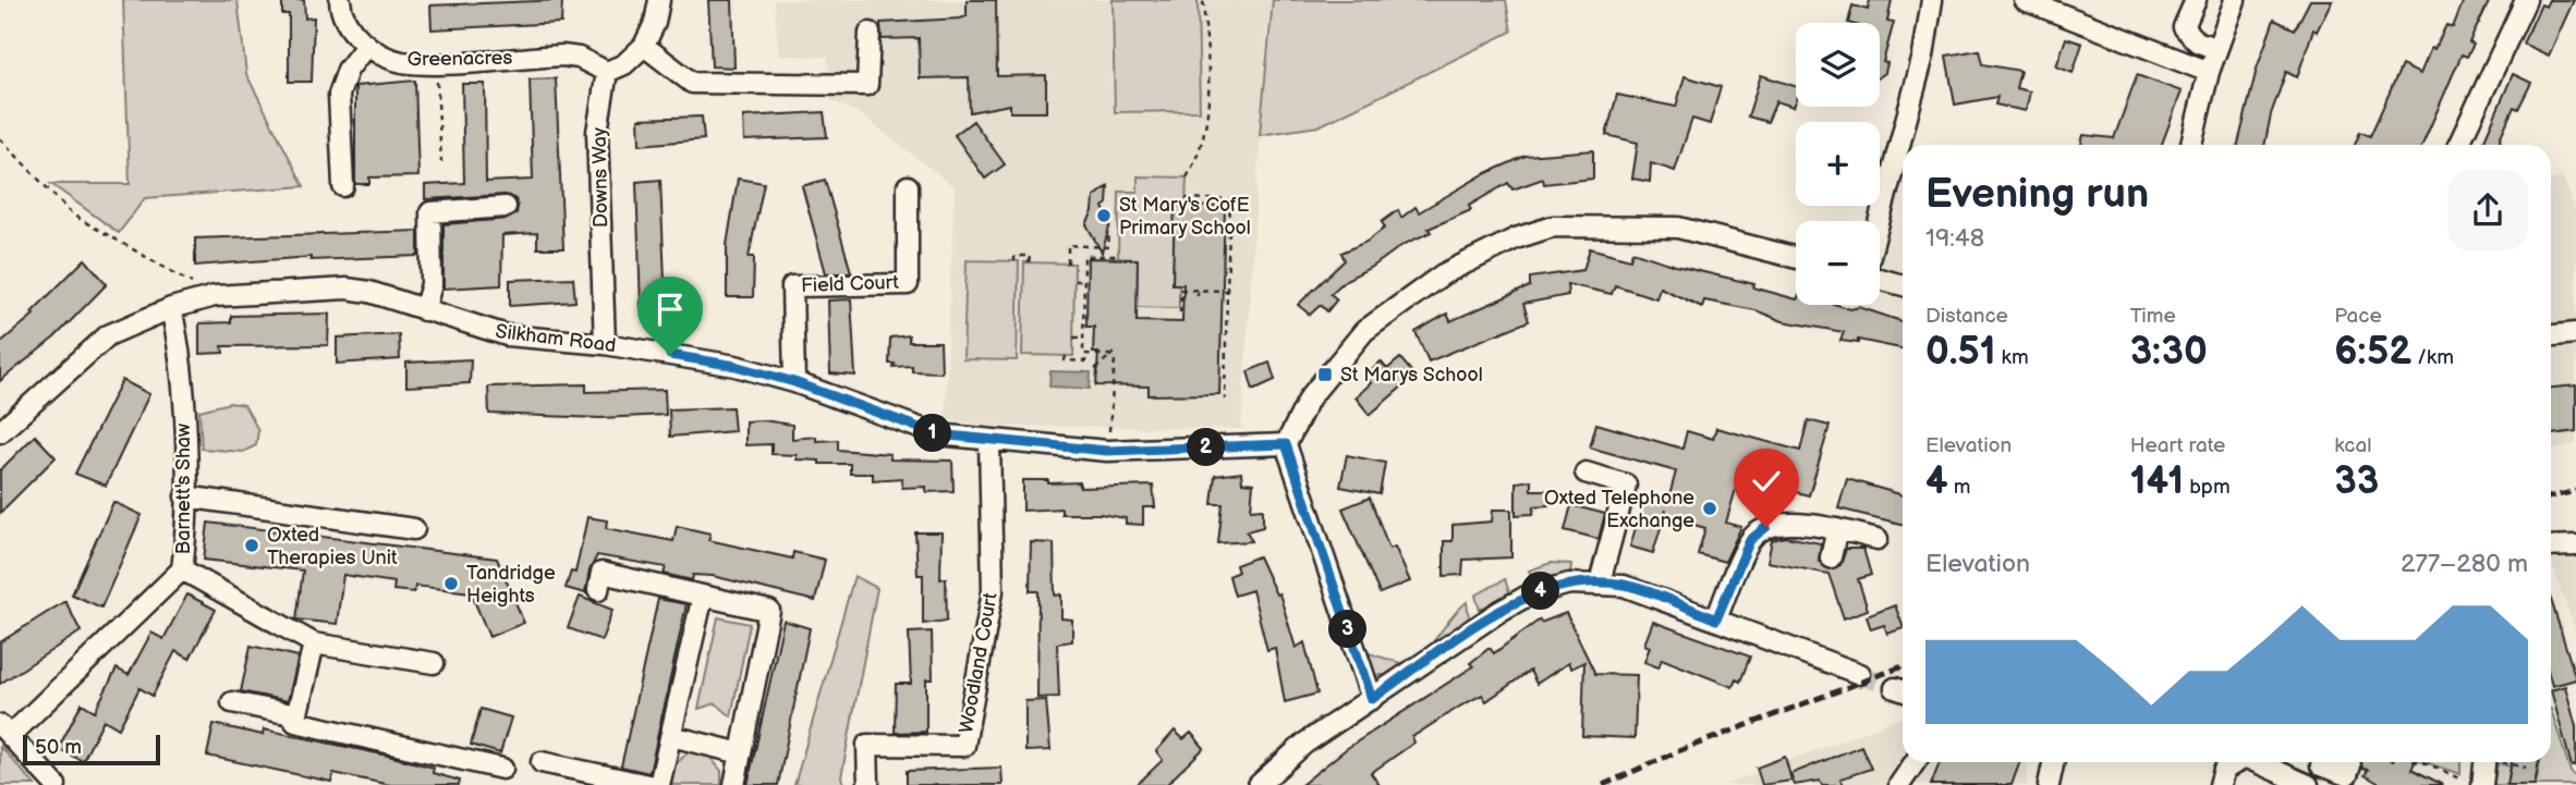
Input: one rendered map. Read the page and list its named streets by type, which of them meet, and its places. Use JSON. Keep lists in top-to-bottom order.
{
  "streets": {
    "street": [
      "Greenacres",
      "Downs Way",
      "Field Court",
      "Silkham Road",
      "Barnett's Shaw",
      "Woodland Court"
    ]
  },
  "crossings": [
    ["Greenacres", "Downs Way"],
    ["Downs Way", "Silkham Road"],
    ["Field Court", "Silkham Road"],
    ["Silkham Road", "Barnett's Shaw"],
    ["Silkham Road", "Woodland Court"]
  ],
  "places": {
    "other": [
      "St Mary's CofE Primary School",
      "Oxted Telephone Exchange",
      "Oxted Therapies Unit",
      "Tandridge Heights"
    ],
    "transit": ["St Marys School"]
  },
  "scale_bar": "50 m",
  "page": {
    "map_buttons": ["+", "−"],
    "heading": ["Evening run", "19:48"],
    "stats": [
      ["Distance", "0.51 km"],
      ["Time", "3:30"],
      ["Pace", "6:52 /km"],
      ["Elevation", "4 m"],
      ["Heart rate", "141 bpm"],
      ["kcal", "33"]
    ],
    "pins": [
      "1",
      "2",
      "4",
      "3"
    ],
    "chart": ["Elevation", "277–280 m"],
    "scale": "50 m"
  }
}
